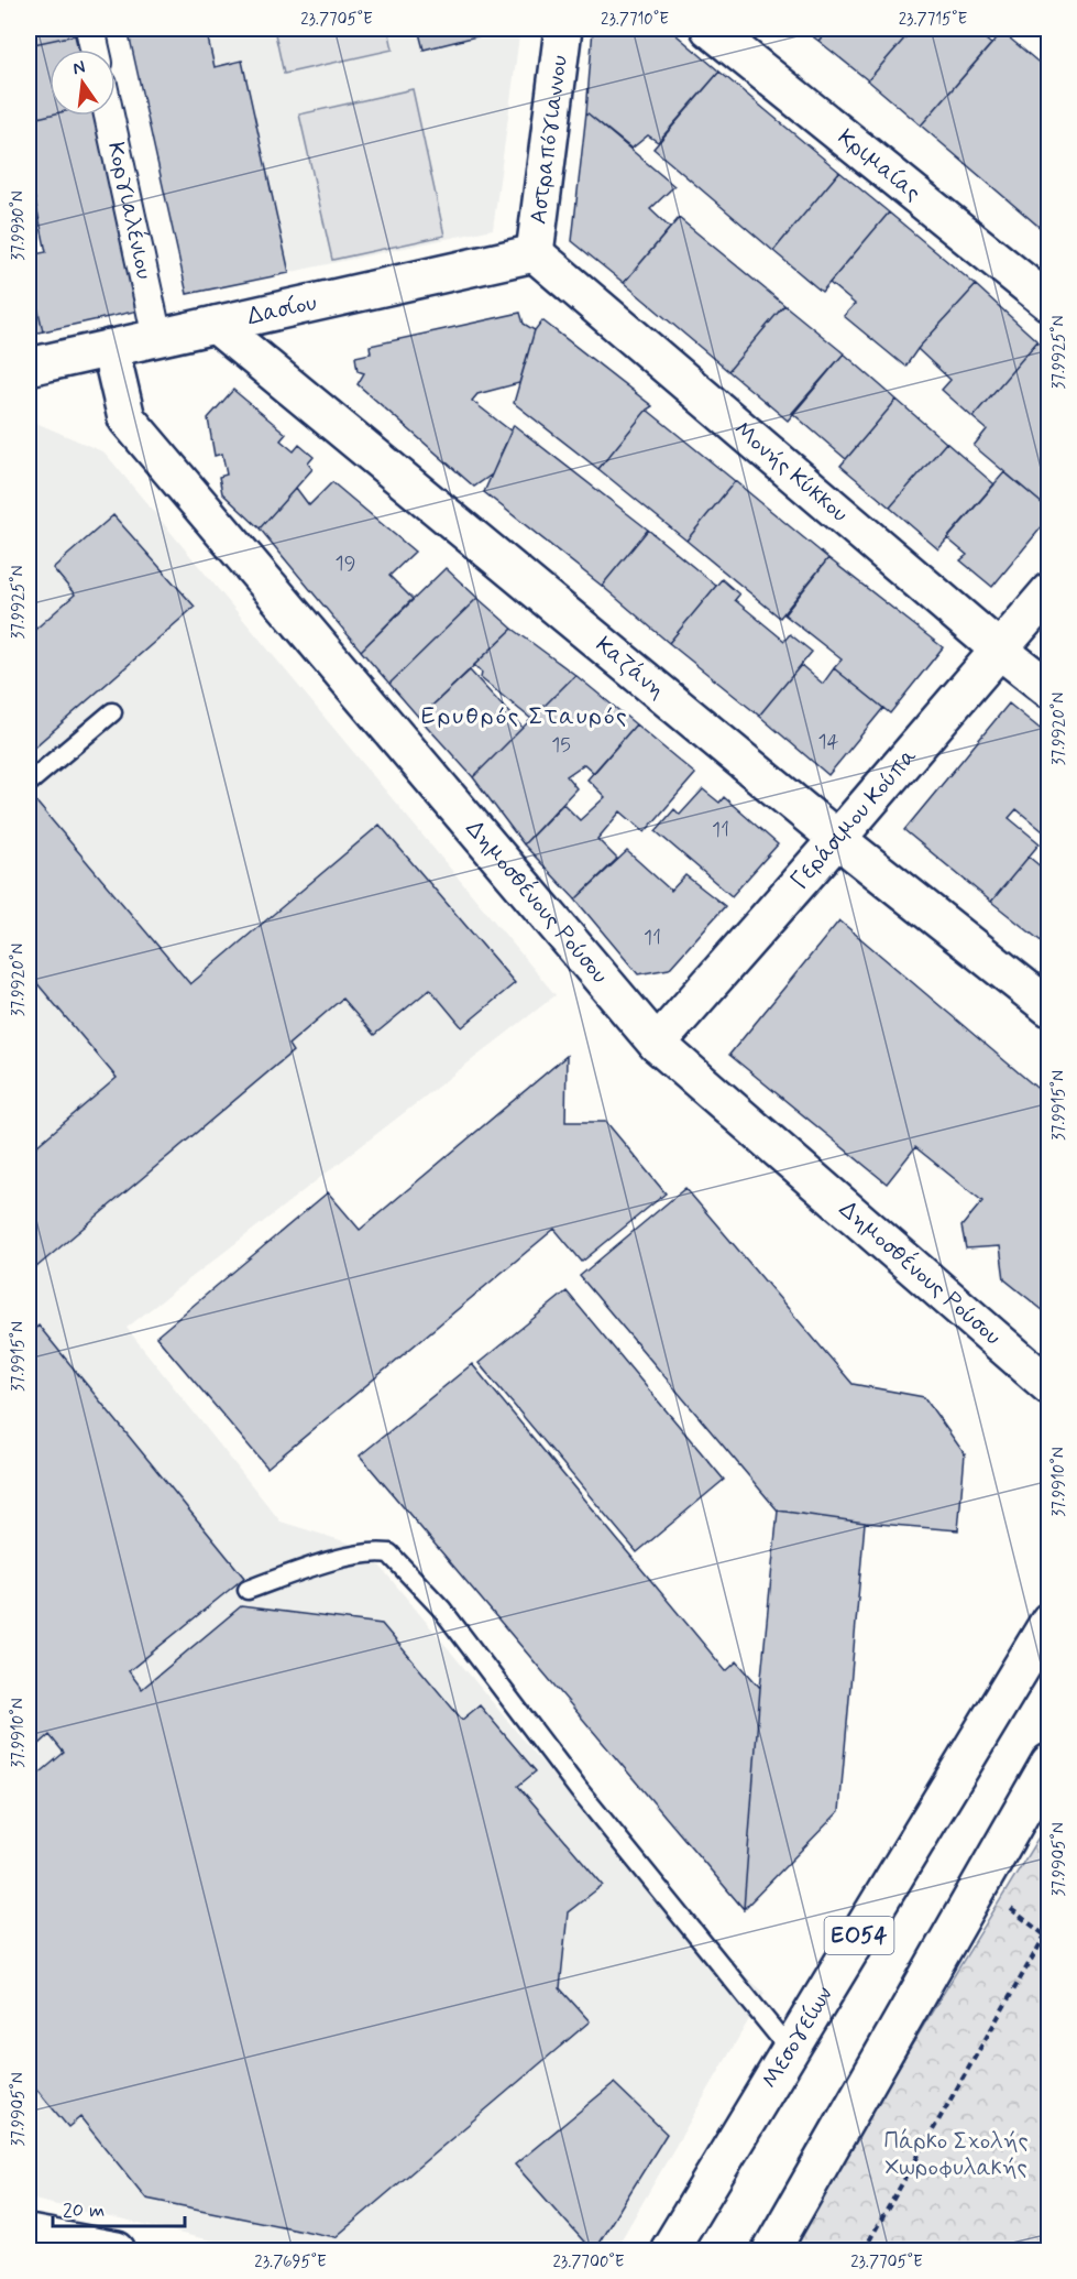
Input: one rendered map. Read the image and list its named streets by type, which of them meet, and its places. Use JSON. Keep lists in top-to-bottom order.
{
  "streets": {
    "street": [
      "Αστραπόγιαννου",
      "Κριμαίας",
      "Κοργιαλένιου",
      "Δασίου",
      "Μονής Κύκκου",
      "Καζάνη",
      "Γεράσιμου Κούπα",
      "Δημοσθένους Ρούσου",
      "ΕΟ54",
      "Μεσογείων"
    ]
  },
  "crossings": [
    ["Αστραπόγιαννου", "Δασίου"],
    ["Αστραπόγιαννου", "Μονής Κύκκου"],
    ["Κοργιαλένιου", "Δασίου"],
    ["Δασίου", "Μονής Κύκκου"],
    ["Δασίου", "Καζάνη"],
    ["Δασίου", "Δημοσθένους Ρούσου"],
    ["Μονής Κύκκου", "Γεράσιμου Κούπα"],
    ["Καζάνη", "Γεράσιμου Κούπα"],
    ["Γεράσιμου Κούπα", "Δημοσθένους Ρούσου"]
  ],
  "districts": ["Ερυθρός Σταυρός"],
  "parks": ["Πάρκο Σχολής Χωροφυλακής"],
  "house_numbers": [
    "19",
    "14",
    "15",
    "11",
    "11"
  ],
  "scale_bar": "20 m",
  "north": "top",
  "coordinates": [
    "23.7705°E",
    "23.7710°E",
    "23.7715°E",
    "37.9930°N",
    "37.9925°N",
    "37.9920°N",
    "37.9915°N",
    "37.9910°N",
    "37.9905°N",
    "23.7695°E",
    "23.7700°E"
  ]
}
